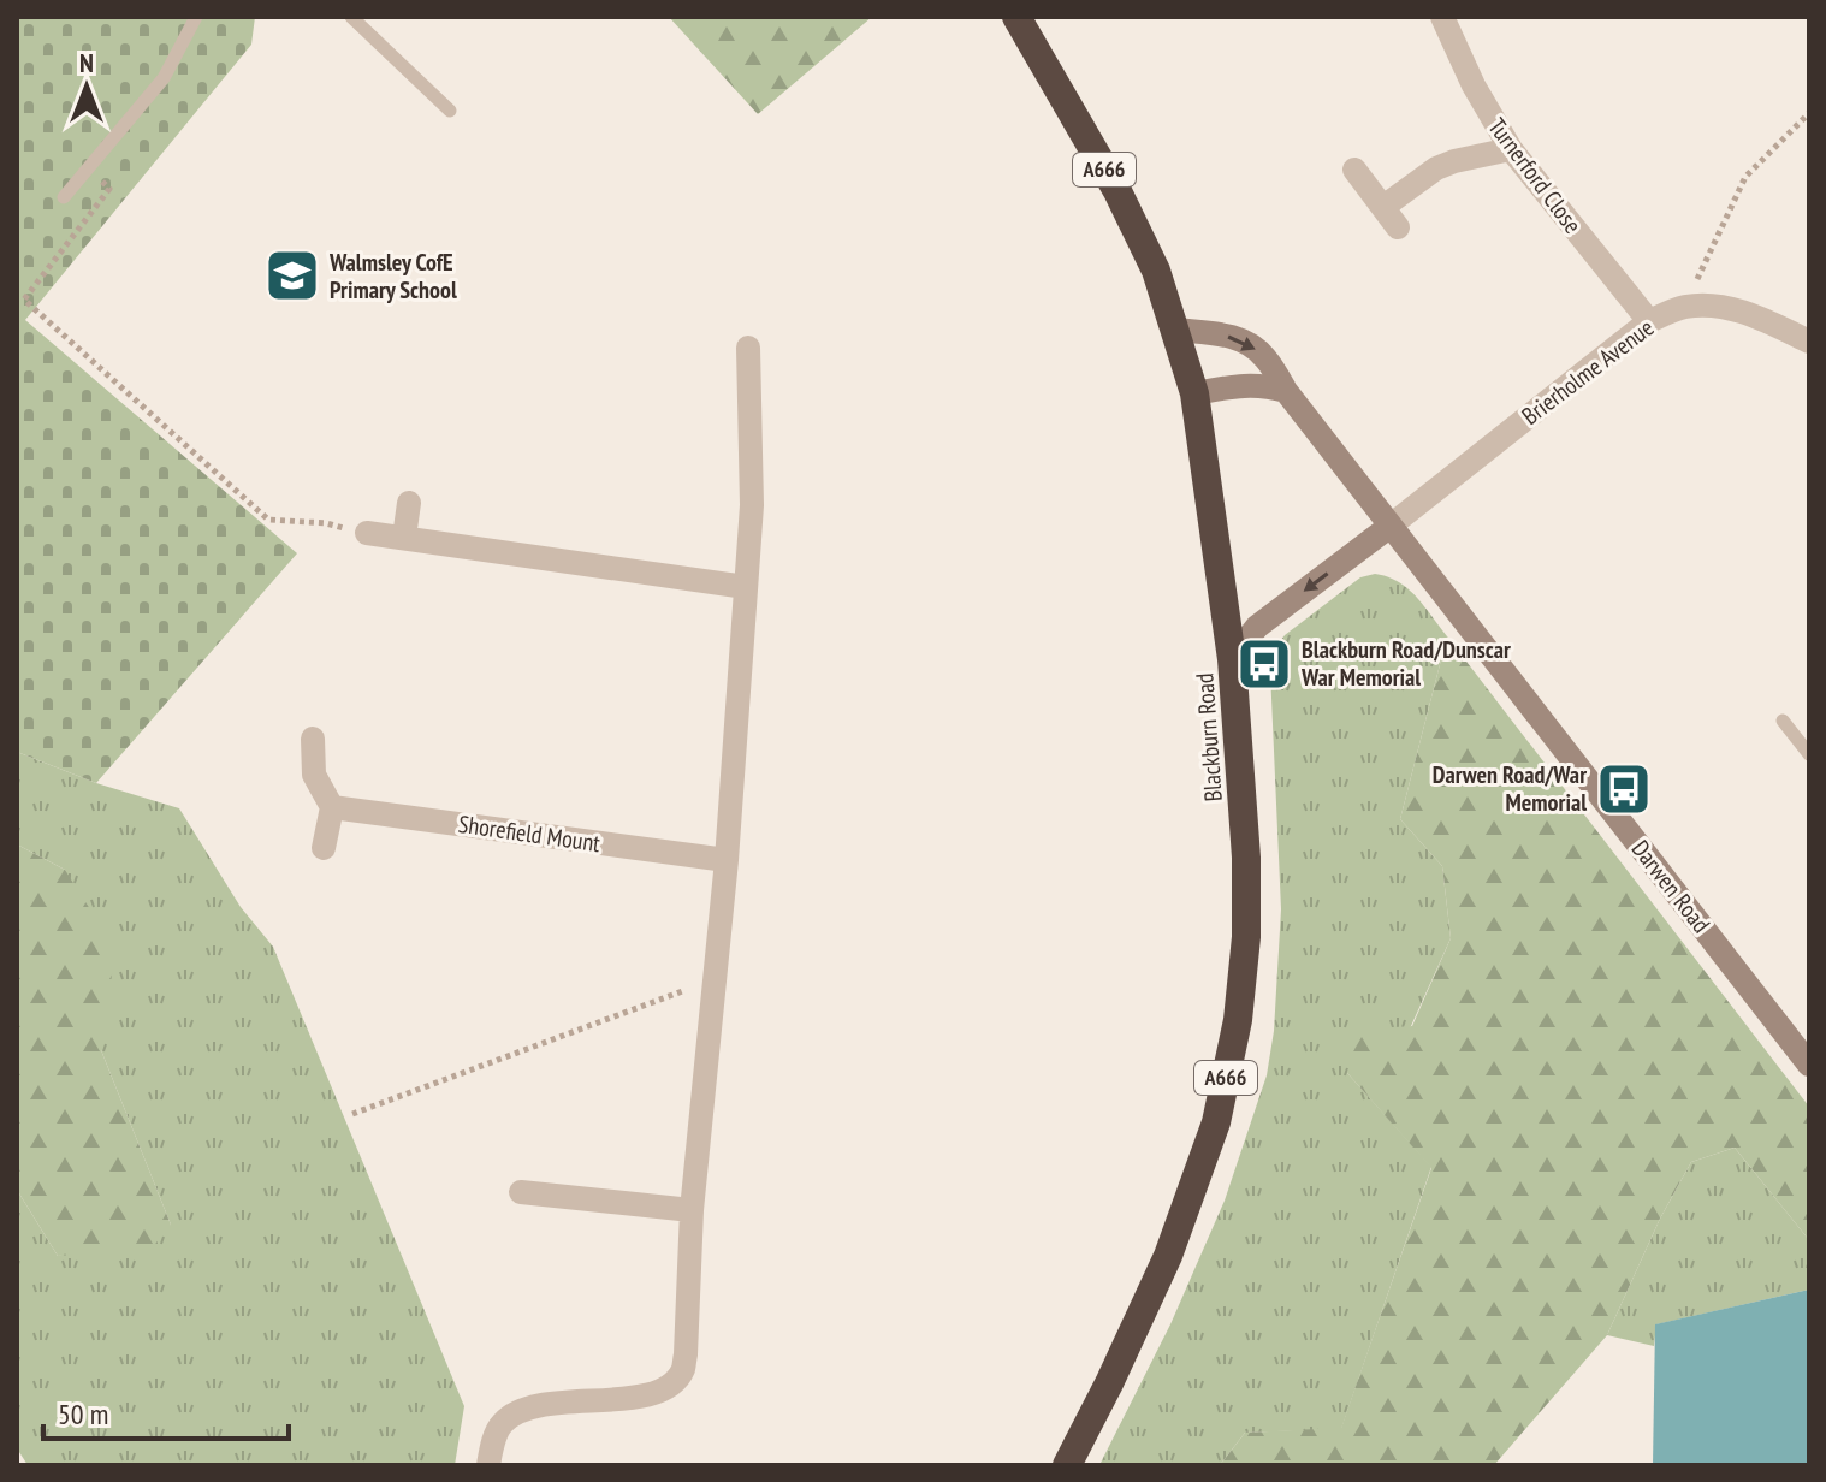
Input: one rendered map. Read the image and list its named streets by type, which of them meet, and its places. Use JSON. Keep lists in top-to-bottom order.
{
  "streets": {
    "highway": ["A666", "Blackburn Road"],
    "main road": ["Darwen Road"],
    "street": ["Turnerford Close", "Brierholme Avenue", "Shorefield Mount"]
  },
  "crossings": [
    ["Turnerford Close", "Brierholme Avenue"],
    ["Brierholme Avenue", "Darwen Road"],
    ["Blackburn Road", "Darwen Road"]
  ],
  "places": {
    "school or university": ["Walmsley CofE Primary School"],
    "bus stop": ["Blackburn Road/Dunscar War Memorial", "Darwen Road/War Memorial"]
  },
  "scale_bar": "50 m",
  "north": "top"
}
